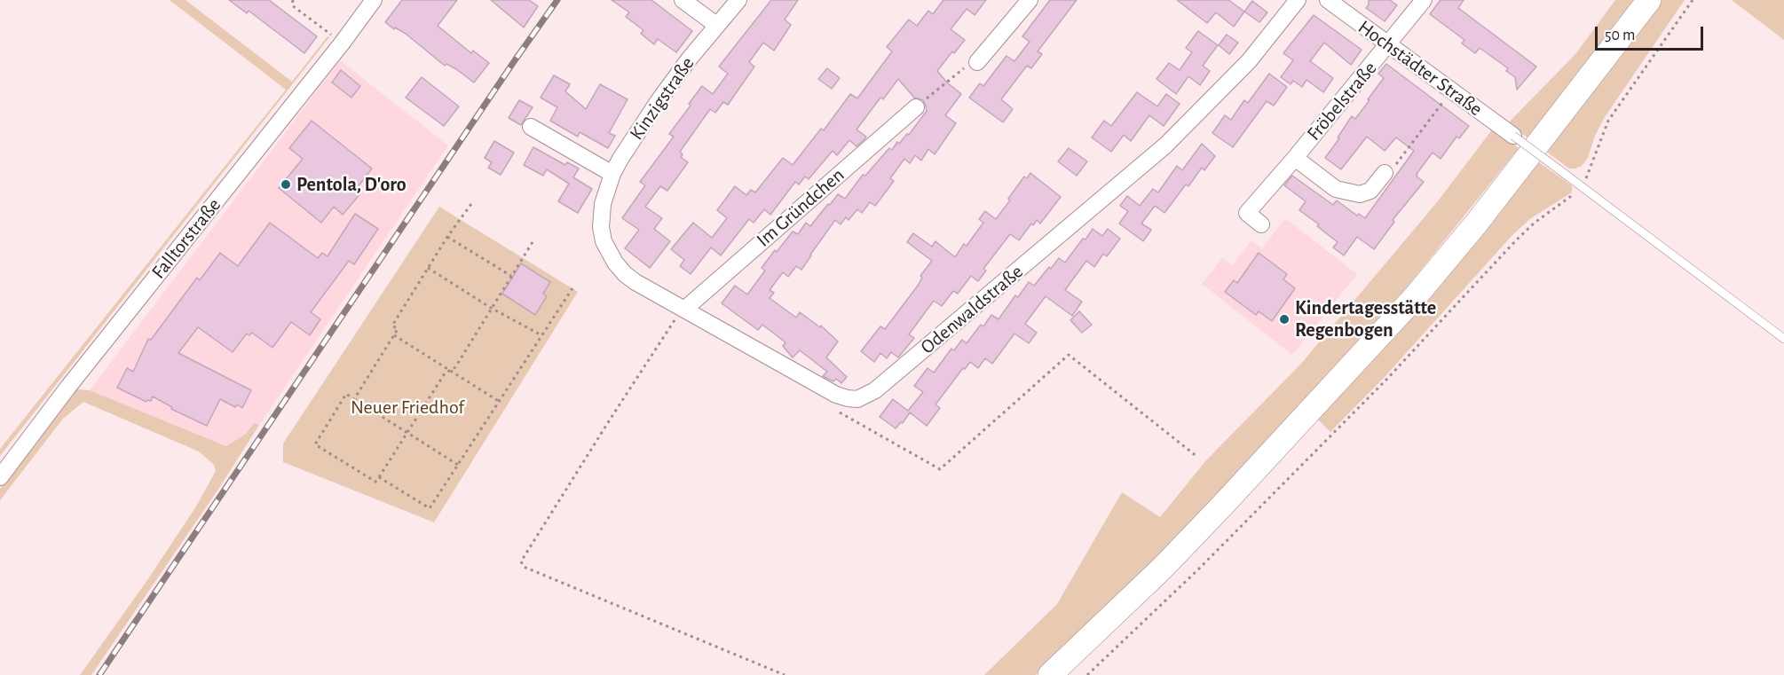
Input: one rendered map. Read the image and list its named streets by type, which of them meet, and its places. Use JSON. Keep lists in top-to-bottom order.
{
  "streets": {
    "street": [
      "Hochstädter Straße",
      "Kinzigstraße",
      "Fröbelstraße",
      "Im Gründchen",
      "Falltorstraße",
      "Odenwaldstraße"
    ]
  },
  "crossings": [
    ["Hochstädter Straße", "Fröbelstraße"],
    ["Kinzigstraße", "Odenwaldstraße"],
    ["Im Gründchen", "Odenwaldstraße"]
  ],
  "parks": ["Neuer Friedhof"],
  "places": ["Pentola, D'oro", "Kindertagesstätte Regenbogen"],
  "scale_bar": "50 m"
}
